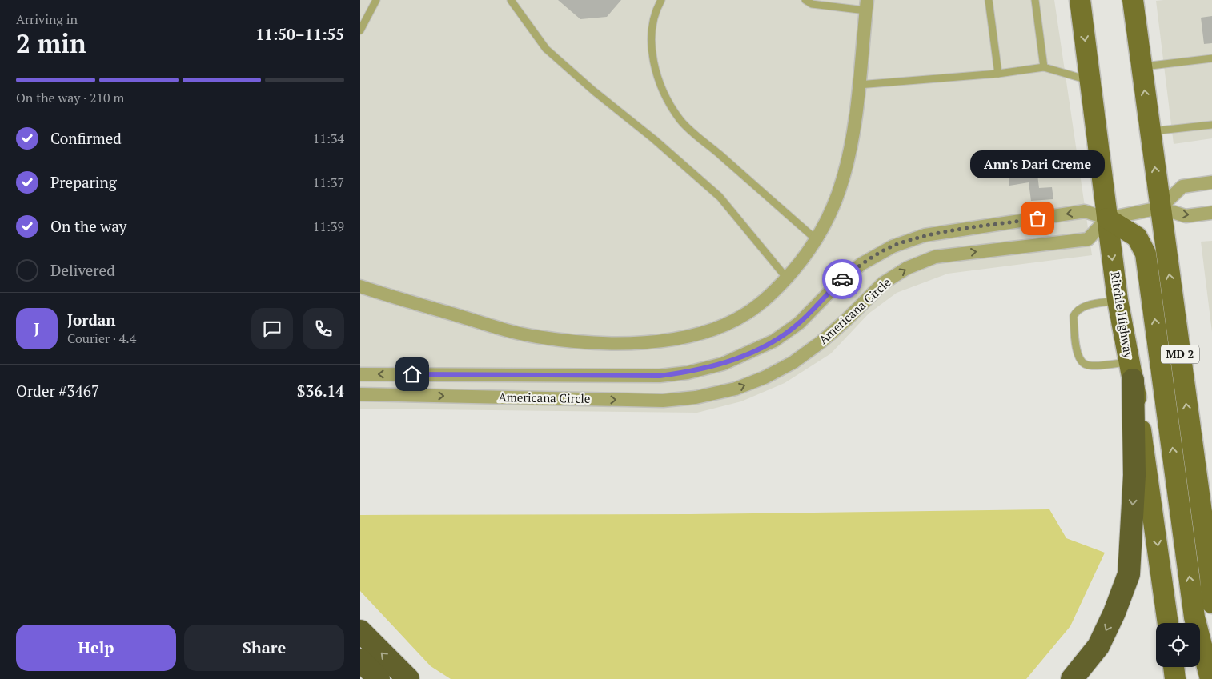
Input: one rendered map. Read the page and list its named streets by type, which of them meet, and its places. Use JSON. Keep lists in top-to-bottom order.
{
  "streets": {
    "main road": ["Ritchie Highway", "MD 2"],
    "street": ["Americana Circle"]
  },
  "crossings": [
    ["Americana Circle", "Ritchie Highway"],
    ["Americana Circle", "MD 2"]
  ],
  "places": ["Ann's Dari Creme"],
  "page": {
    "heading": ["2 min", "Arriving in", "11:50–11:55"],
    "panel": [
      "Jordan",
      "Courier · 4.4",
      "Order #3467",
      "$36.14"
    ],
    "bar": "On the way · 210 m",
    "list": [
      ["Confirmed", "11:34"],
      ["Preparing", "11:37"],
      ["On the way", "11:39"],
      "Delivered"
    ],
    "bubble": "Ann's Dari Creme",
    "round": "J",
    "buttons": ["Help", "Share"]
  }
}
